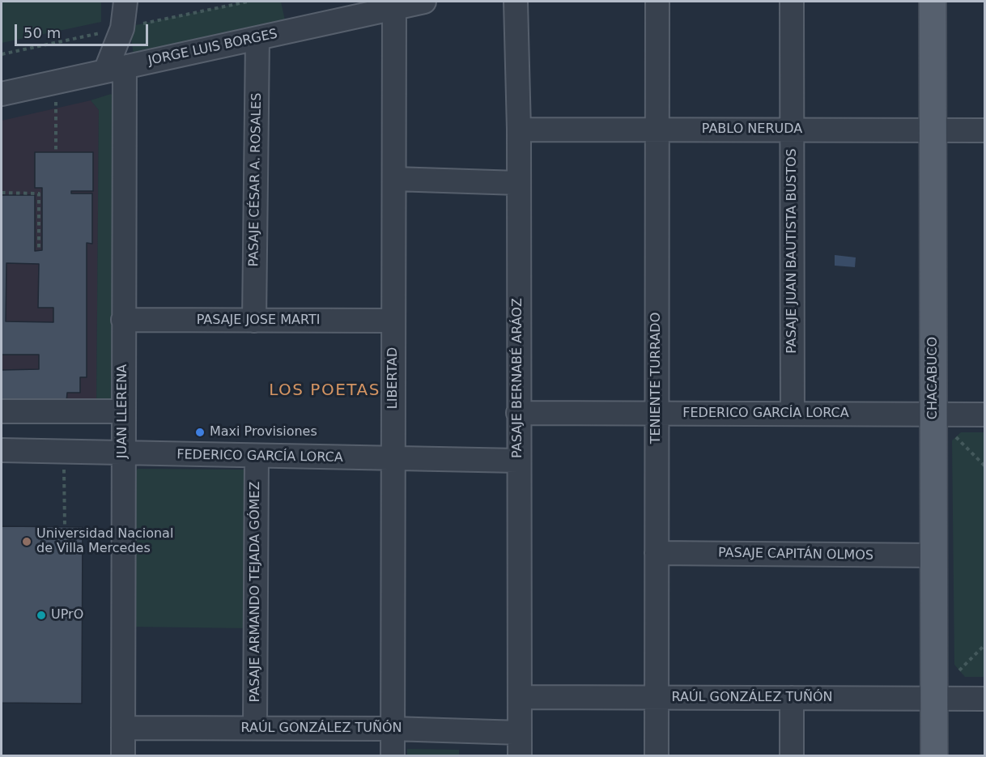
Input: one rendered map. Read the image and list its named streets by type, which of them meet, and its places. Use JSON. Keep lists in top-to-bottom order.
{
  "streets": {
    "main road": ["CHACABUCO"],
    "street": [
      "JORGE LUIS BORGES",
      "PABLO NERUDA",
      "PASAJE CÉSAR A. ROSALES",
      "PASAJE JUAN BAUTISTA BUSTOS",
      "PASAJE JOSE MARTI",
      "LIBERTAD",
      "PASAJE BERNABÉ ARÁOZ",
      "TENIENTE TURRADO",
      "JUAN LLERENA",
      "FEDERICO GARCÍA LORCA",
      "PASAJE CAPITÁN OLMOS",
      "PASAJE ARMANDO TEJADA GÓMEZ",
      "RAÚL GONZÁLEZ TUÑÓN"
    ]
  },
  "crossings": [
    ["JORGE LUIS BORGES", "PASAJE CÉSAR A. ROSALES"],
    ["JORGE LUIS BORGES", "LIBERTAD"],
    ["JORGE LUIS BORGES", "JUAN LLERENA"],
    ["PABLO NERUDA", "PASAJE JUAN BAUTISTA BUSTOS"],
    ["PABLO NERUDA", "PASAJE BERNABÉ ARÁOZ"],
    ["PABLO NERUDA", "TENIENTE TURRADO"],
    ["PABLO NERUDA", "CHACABUCO"],
    ["PASAJE CÉSAR A. ROSALES", "PASAJE JOSE MARTI"],
    ["PASAJE JUAN BAUTISTA BUSTOS", "FEDERICO GARCÍA LORCA"],
    ["PASAJE JOSE MARTI", "LIBERTAD"],
    ["PASAJE JOSE MARTI", "JUAN LLERENA"],
    ["LIBERTAD", "FEDERICO GARCÍA LORCA"],
    ["LIBERTAD", "RAÚL GONZÁLEZ TUÑÓN"],
    ["PASAJE BERNABÉ ARÁOZ", "FEDERICO GARCÍA LORCA"],
    ["PASAJE BERNABÉ ARÁOZ", "RAÚL GONZÁLEZ TUÑÓN"],
    ["TENIENTE TURRADO", "FEDERICO GARCÍA LORCA"],
    ["TENIENTE TURRADO", "PASAJE CAPITÁN OLMOS"],
    ["TENIENTE TURRADO", "RAÚL GONZÁLEZ TUÑÓN"],
    ["CHACABUCO", "FEDERICO GARCÍA LORCA"],
    ["CHACABUCO", "PASAJE CAPITÁN OLMOS"],
    ["CHACABUCO", "RAÚL GONZÁLEZ TUÑÓN"],
    ["JUAN LLERENA", "FEDERICO GARCÍA LORCA"],
    ["JUAN LLERENA", "RAÚL GONZÁLEZ TUÑÓN"],
    ["FEDERICO GARCÍA LORCA", "PASAJE ARMANDO TEJADA GÓMEZ"],
    ["PASAJE ARMANDO TEJADA GÓMEZ", "RAÚL GONZÁLEZ TUÑÓN"]
  ],
  "districts": ["LOS POETAS"],
  "places": ["Maxi Provisiones", "Universidad Nacional de Villa Mercedes", "UPrO"],
  "scale_bar": "50 m"
}
